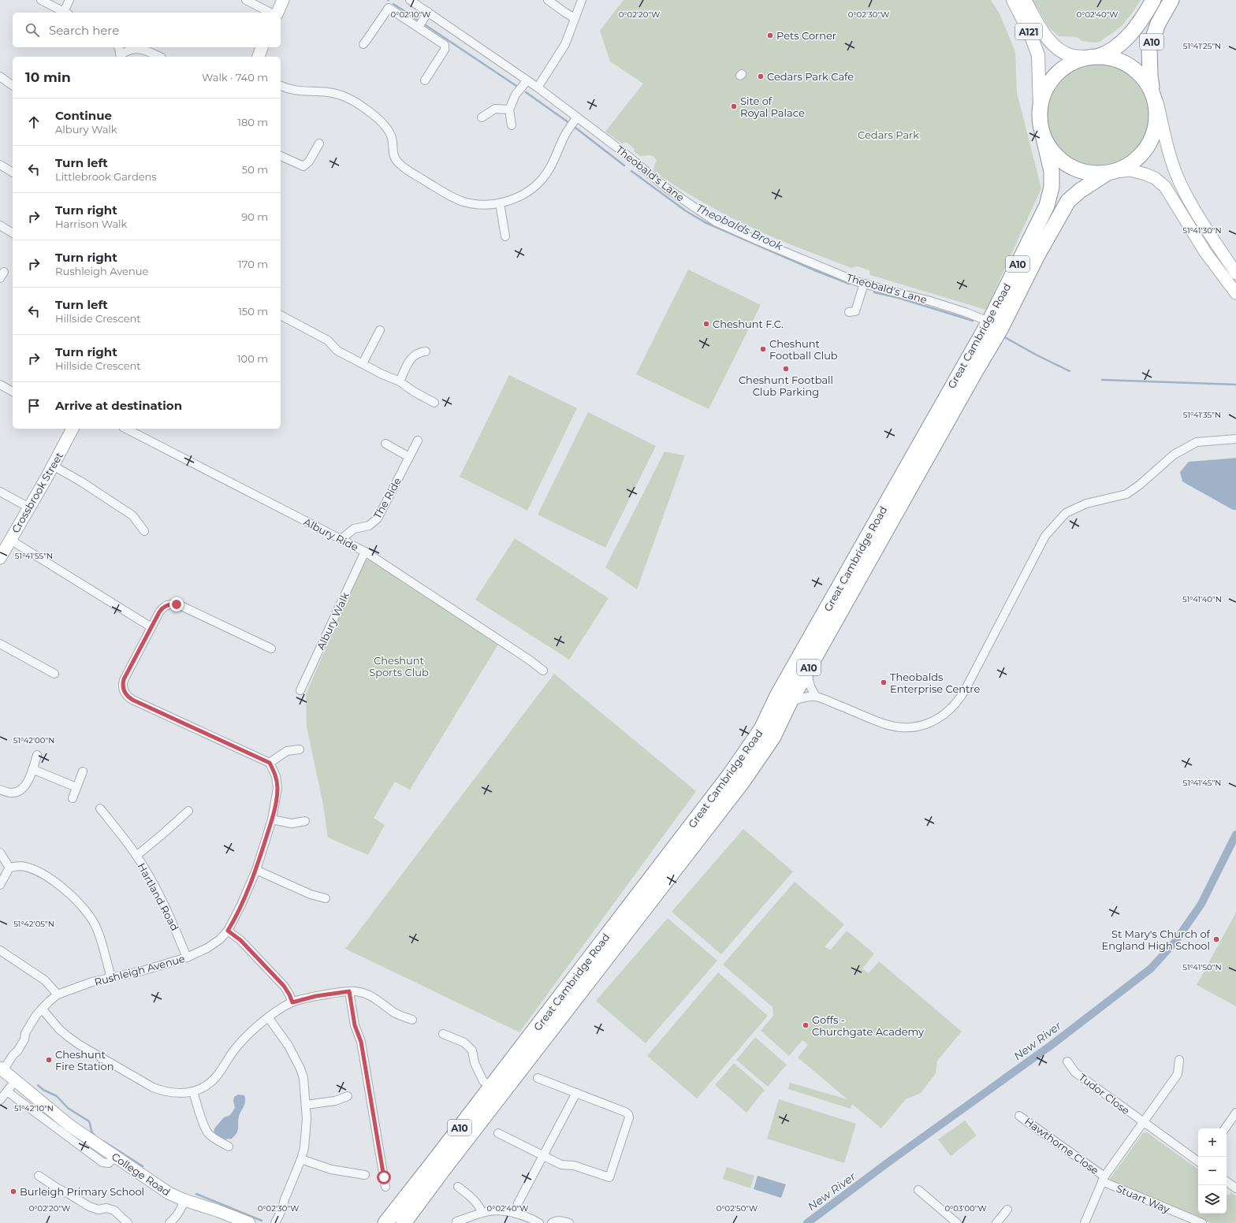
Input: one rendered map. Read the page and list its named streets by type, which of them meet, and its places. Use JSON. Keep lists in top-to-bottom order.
{
  "streets": {
    "highway": ["A10", "Great Cambridge Road"],
    "main road": ["A121", "Crossbrook Street", "College Road"],
    "street": [
      "Theobald's Lane",
      "The Ride",
      "Albury Ride",
      "Albury Walk",
      "Hartland Road",
      "Rushleigh Avenue",
      "Tudor Close",
      "Hawthorne Close",
      "Stuart Way"
    ]
  },
  "crossings": [
    ["A121", "A10"],
    ["Theobald's Lane", "Great Cambridge Road"],
    ["The Ride", "Albury Ride"],
    ["Albury Ride", "Albury Walk"],
    ["Hartland Road", "Rushleigh Avenue"],
    ["Rushleigh Avenue", "College Road"],
    ["Hawthorne Close", "Stuart Way"]
  ],
  "water": ["Theobalds Brook", "New River"],
  "parks": ["Cedars Park", "Cheshunt Sports Club"],
  "places": [
    "Pets Corner",
    "Cedars Park Cafe",
    "Site of Royal Palace",
    "Cheshunt F.C.",
    "Cheshunt Football Club",
    "Cheshunt Football Club Parking",
    "Theobalds Enterprise Centre",
    "St Mary's Church of England High School",
    "Goffs - Churchgate Academy",
    "Cheshunt Fire Station",
    "Burleigh Primary School"
  ],
  "page": {
    "search": "Search here",
    "heading": ["10 min", "Walk · 740 m"],
    "list": [
      ["Continue", "Albury Walk", "180 m"],
      ["Turn left", "Littlebrook Gardens", "50 m"],
      ["Turn right", "Harrison Walk", "90 m"],
      ["Turn right", "Rushleigh Avenue", "170 m"],
      ["Turn left", "Hillside Crescent", "150 m"],
      ["Turn right", "Hillside Crescent", "100 m"],
      "Arrive at destination"
    ],
    "map_buttons": ["+", "−"]
  },
  "coordinates": [
    "0°02'10\"W",
    "0°02'20\"W",
    "0°02'30\"W",
    "0°02'40\"W",
    "51°41'25\"N",
    "51°41'30\"N",
    "51°41'35\"N",
    "51°41'55\"N",
    "51°41'40\"N",
    "51°42'00\"N",
    "51°41'45\"N",
    "51°42'05\"N",
    "51°41'50\"N",
    "51°42'10\"N",
    "0°02'50\"W",
    "0°03'00\"W"
  ]
}
